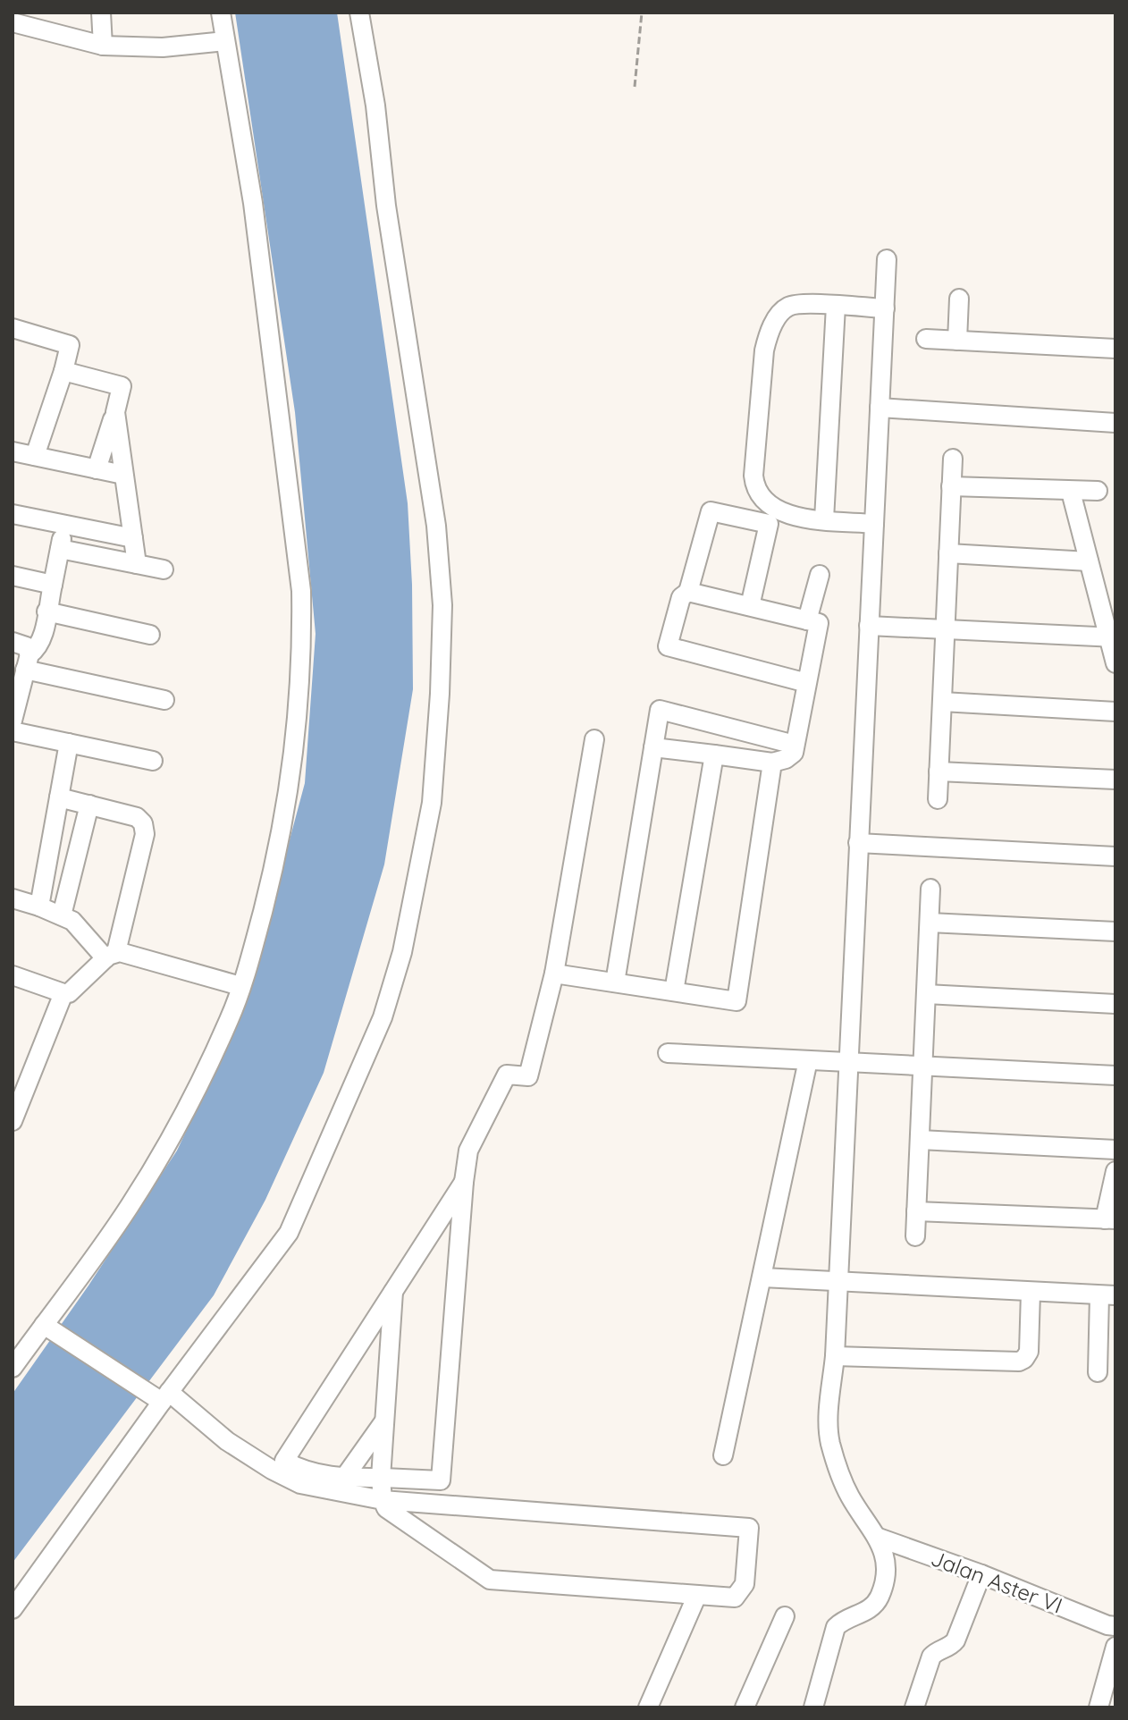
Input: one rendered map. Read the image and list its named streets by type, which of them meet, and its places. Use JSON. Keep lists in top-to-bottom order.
{
  "streets": {
    "street": ["Jalan Aster VI"]
  }
}
